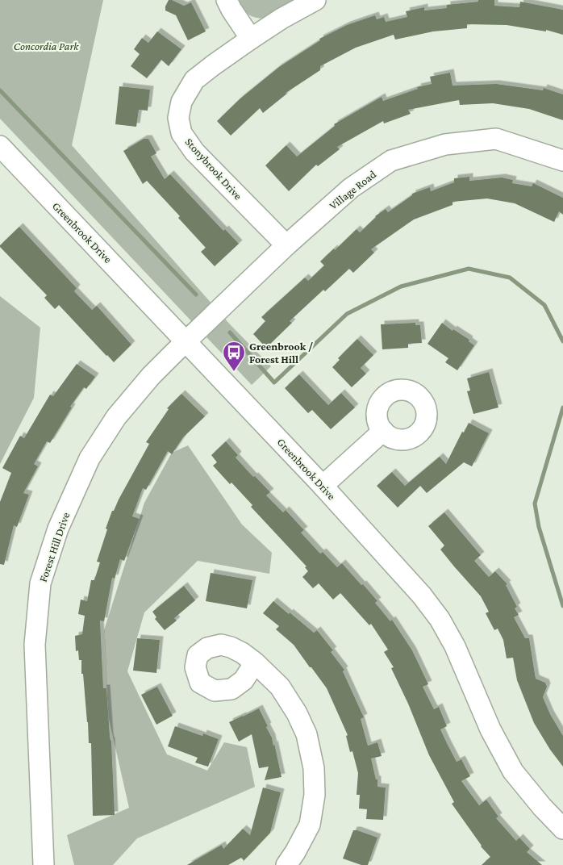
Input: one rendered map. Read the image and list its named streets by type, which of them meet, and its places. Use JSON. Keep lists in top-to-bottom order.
{
  "streets": {
    "street": [
      "Stonybrook Drive",
      "Village Road",
      "Greenbrook Drive",
      "Forest Hill Drive"
    ]
  },
  "crossings": [
    ["Stonybrook Drive", "Village Road"],
    ["Village Road", "Greenbrook Drive"],
    ["Village Road", "Forest Hill Drive"],
    ["Greenbrook Drive", "Forest Hill Drive"]
  ],
  "parks": ["Concordia Park"],
  "places": {
    "bus stop": ["Greenbrook / Forest Hill"]
  }
}
